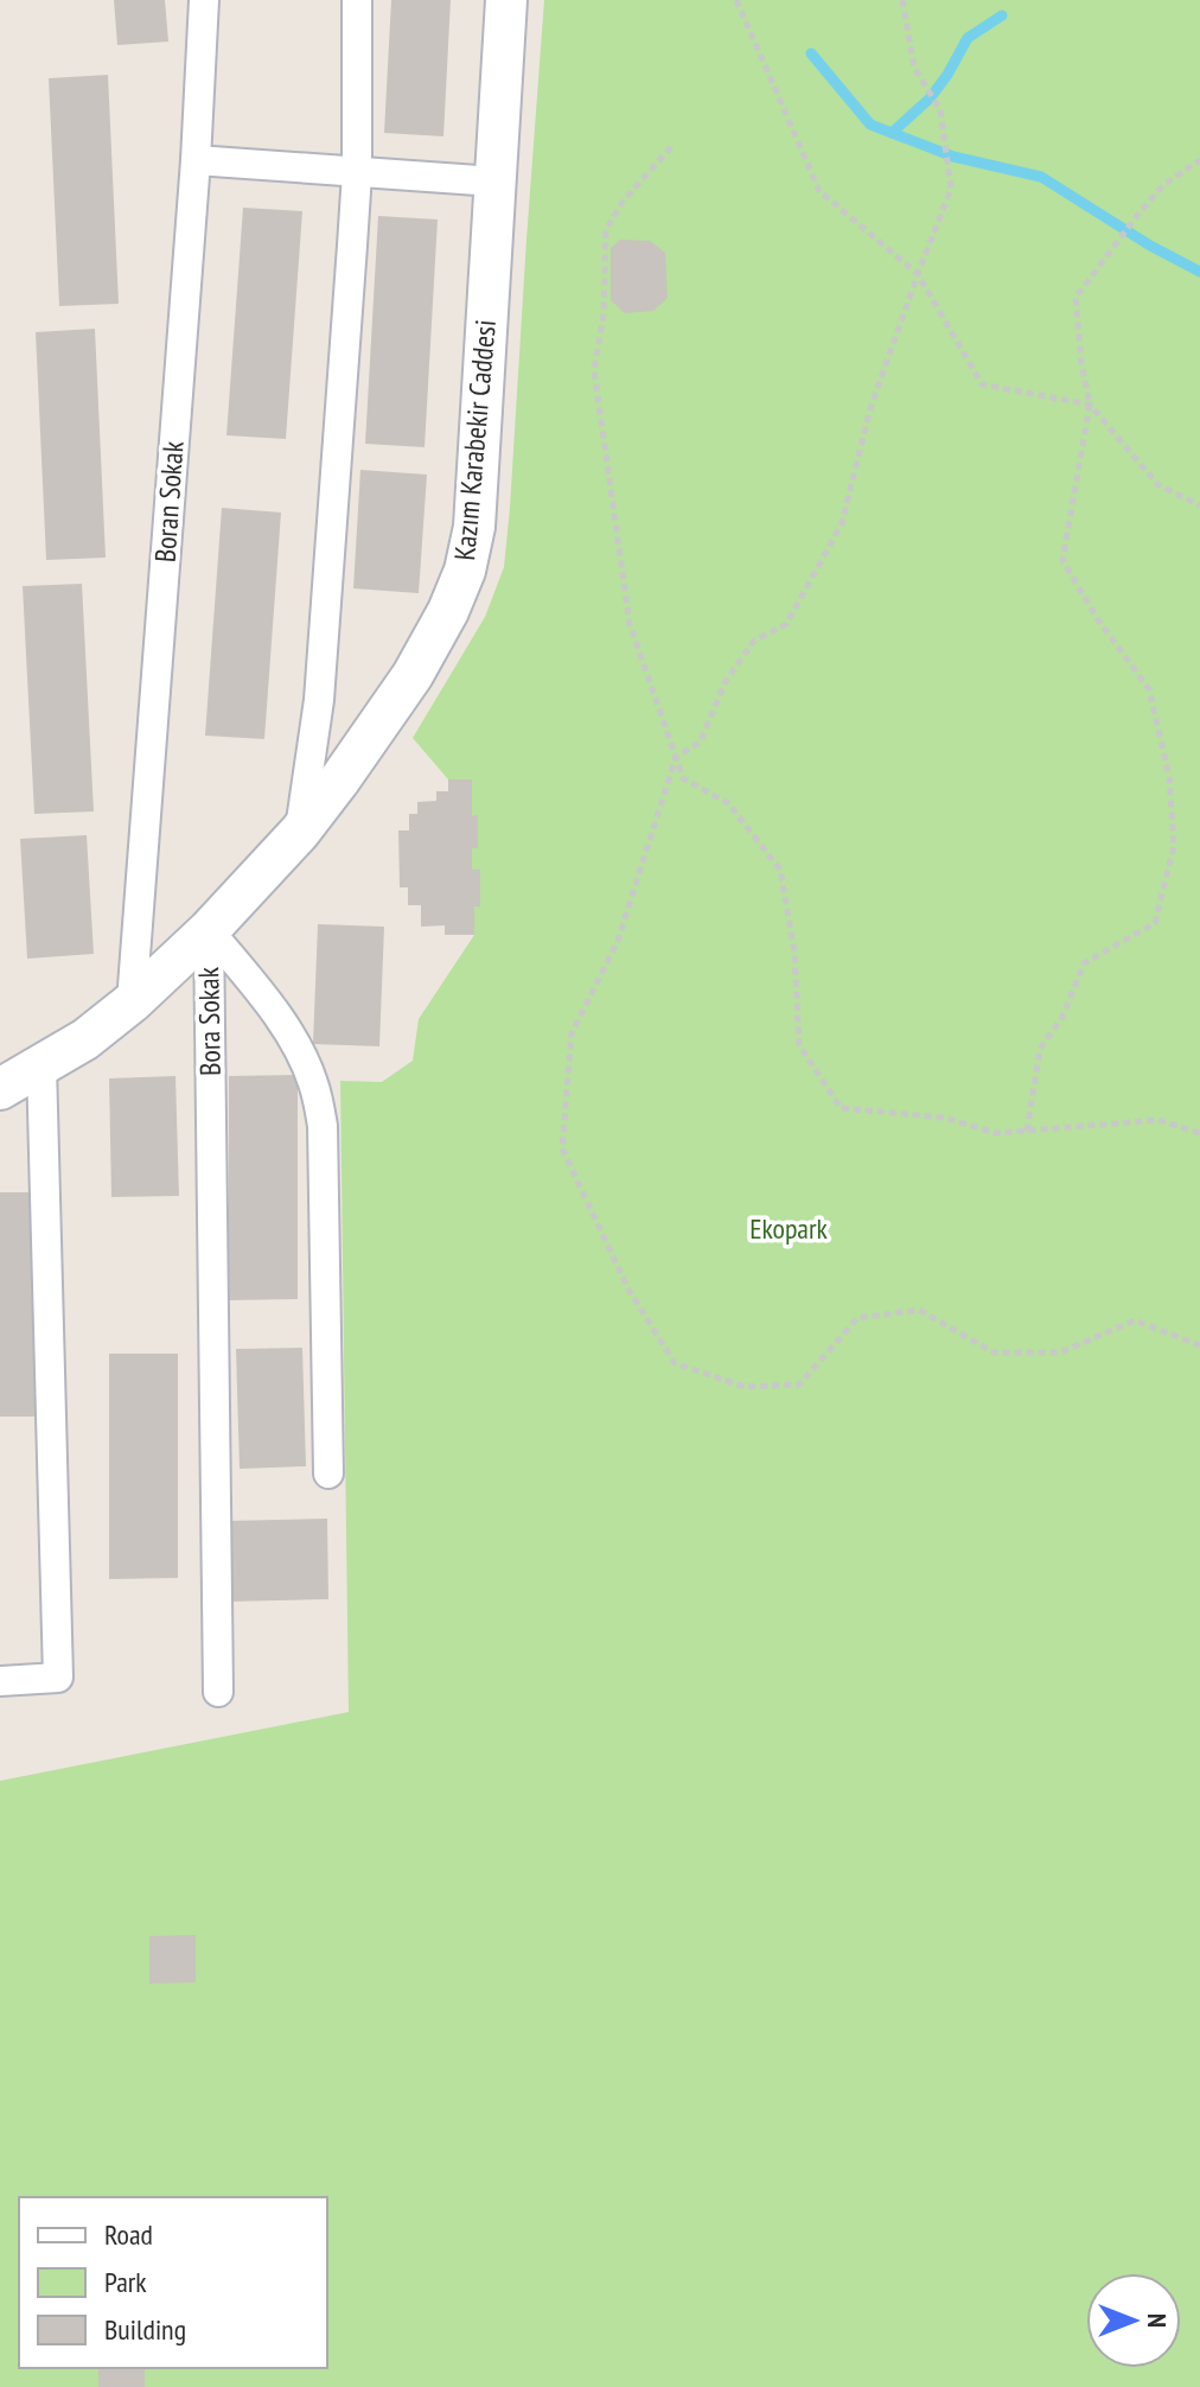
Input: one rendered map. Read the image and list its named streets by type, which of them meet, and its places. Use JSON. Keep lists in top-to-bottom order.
{
  "streets": {
    "street": ["Kazım Karabekir Caddesi", "Boran Sokak", "Bora Sokak"]
  },
  "crossings": [
    ["Kazım Karabekir Caddesi", "Boran Sokak"],
    ["Kazım Karabekir Caddesi", "Bora Sokak"]
  ],
  "parks": ["Ekopark"],
  "legend": ["Road", "Park", "Building"],
  "north": "right"
}
